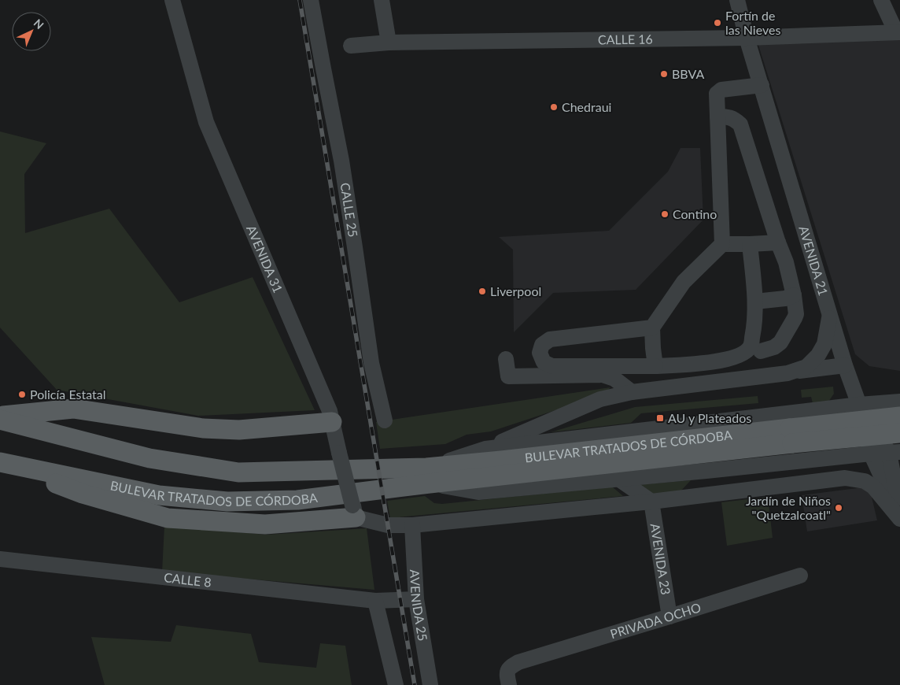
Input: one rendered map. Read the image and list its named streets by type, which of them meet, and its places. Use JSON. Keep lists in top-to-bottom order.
{
  "streets": {
    "main road": ["BULEVAR TRATADOS DE CÓRDOBA"],
    "street": [
      "CALLE 16",
      "CALLE 25",
      "AVENIDA 31",
      "AVENIDA 21",
      "AVENIDA 23",
      "CALLE 8",
      "AVENIDA 25",
      "PRIVADA OCHO"
    ]
  },
  "crossings": [
    ["CALLE 16", "AVENIDA 21"],
    ["AVENIDA 21", "BULEVAR TRATADOS DE CÓRDOBA"],
    ["AVENIDA 23", "PRIVADA OCHO"],
    ["CALLE 8", "AVENIDA 25"]
  ],
  "places": {
    "other": [
      "Fortín de las Nieves",
      "BBVA",
      "Chedraui",
      "Contino",
      "Liverpool",
      "Policía Estatal",
      "Jardín de Niños \"Quetzalcoatl\""
    ],
    "transit": ["AU y Plateados"]
  },
  "north": "top right"
}
